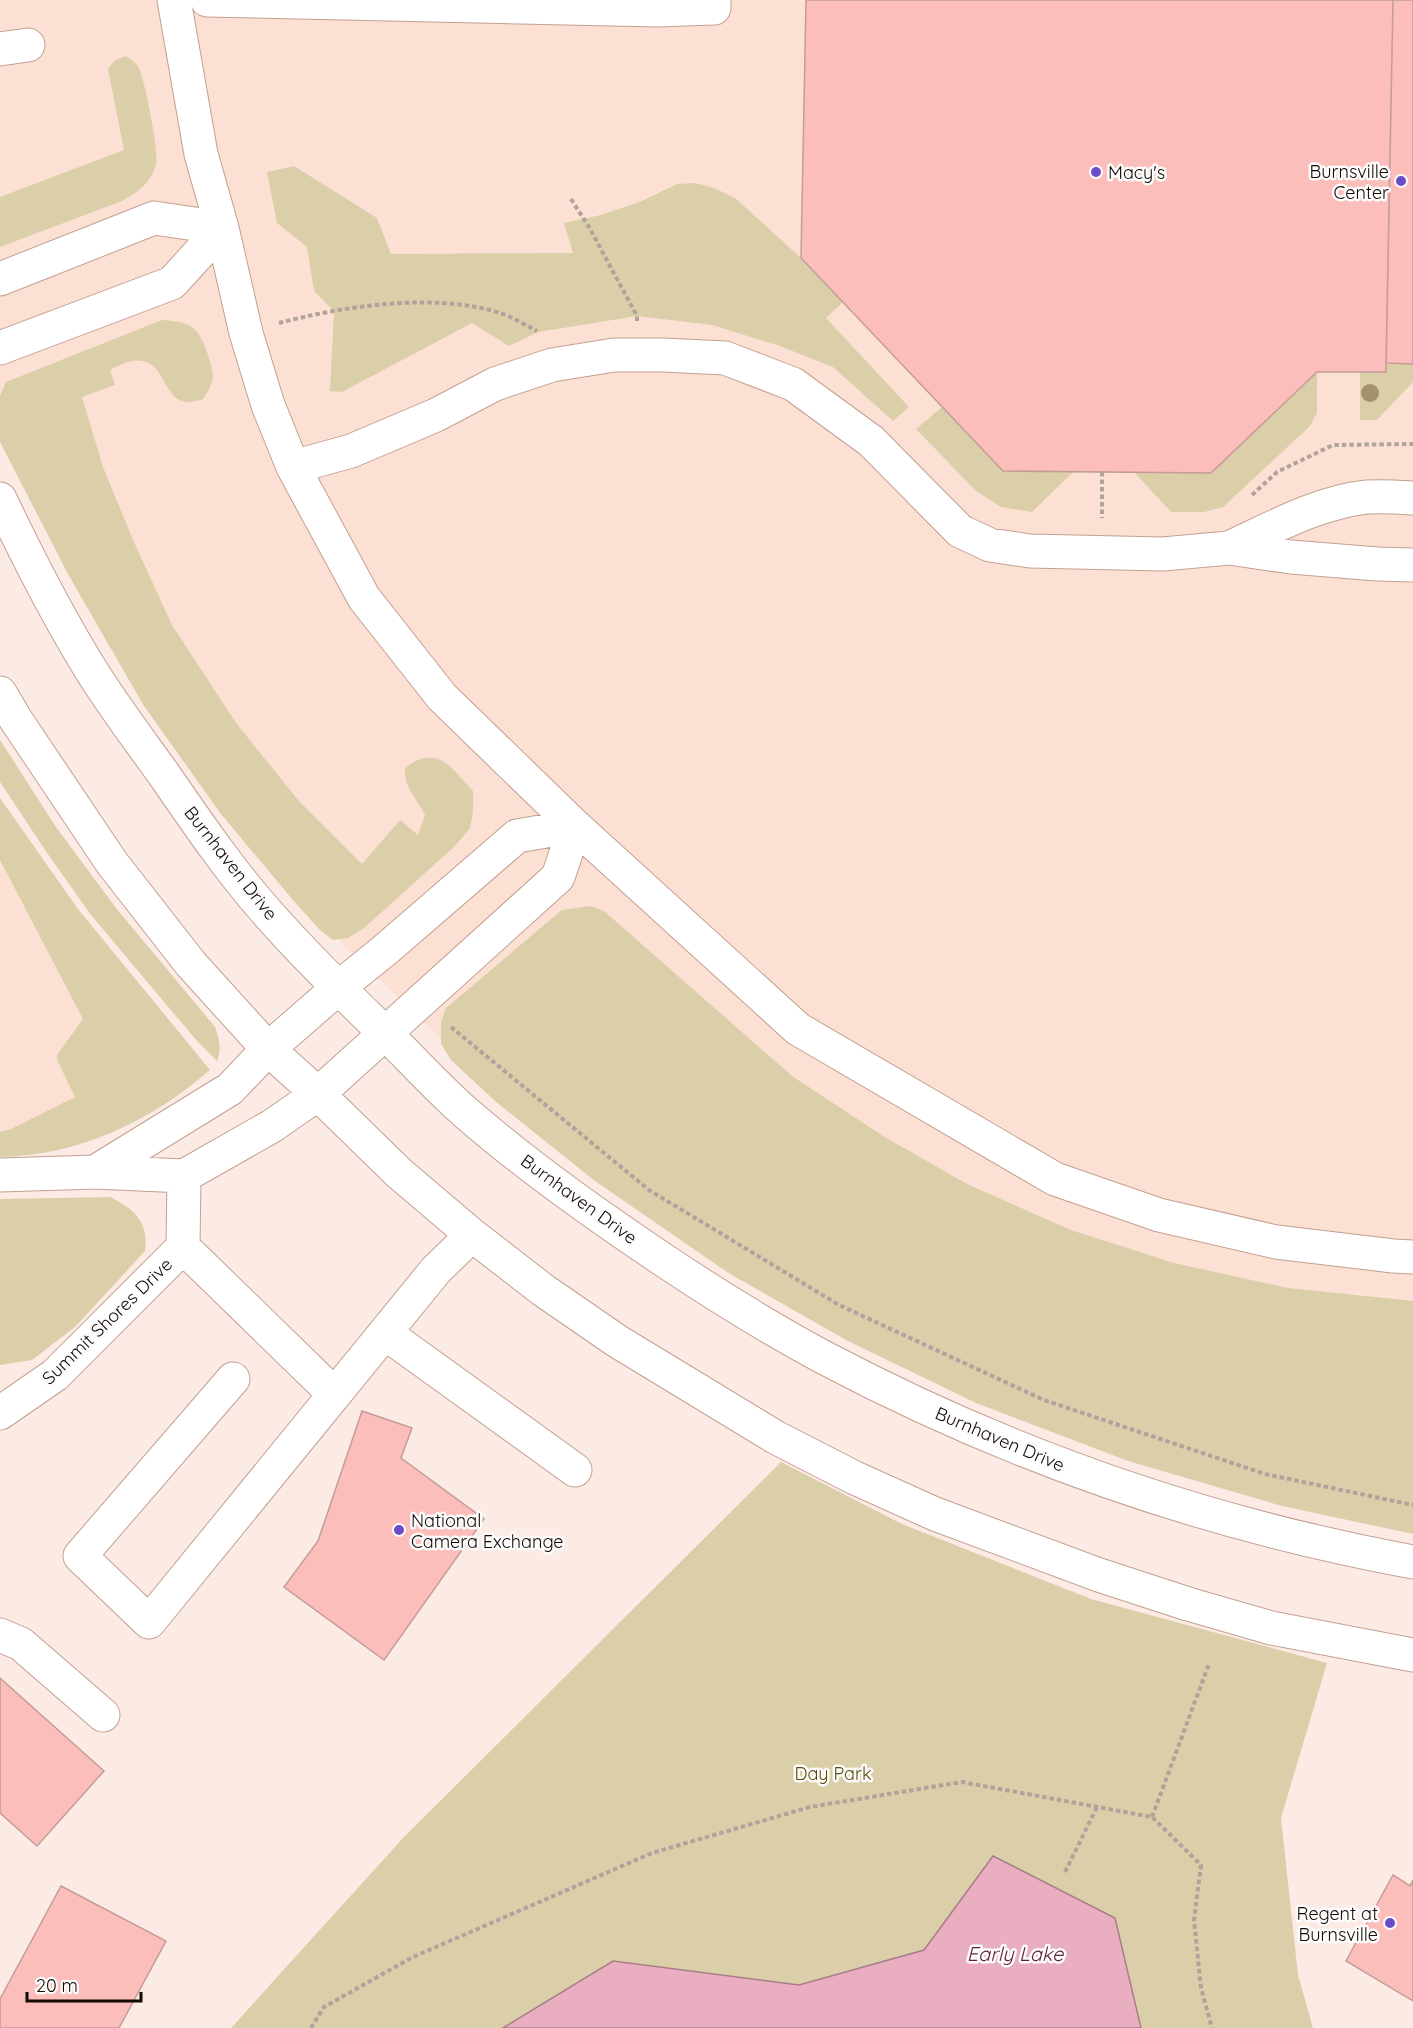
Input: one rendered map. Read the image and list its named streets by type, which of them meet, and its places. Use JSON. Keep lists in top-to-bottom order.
{
  "streets": {
    "street": ["Burnhaven Drive", "Summit Shores Drive"]
  },
  "water": ["Early Lake"],
  "parks": ["Day Park"],
  "places": [
    "Macy's",
    "Burnsville Center",
    "National Camera Exchange",
    "Regent at Burnsville"
  ],
  "scale_bar": "20 m"
}
